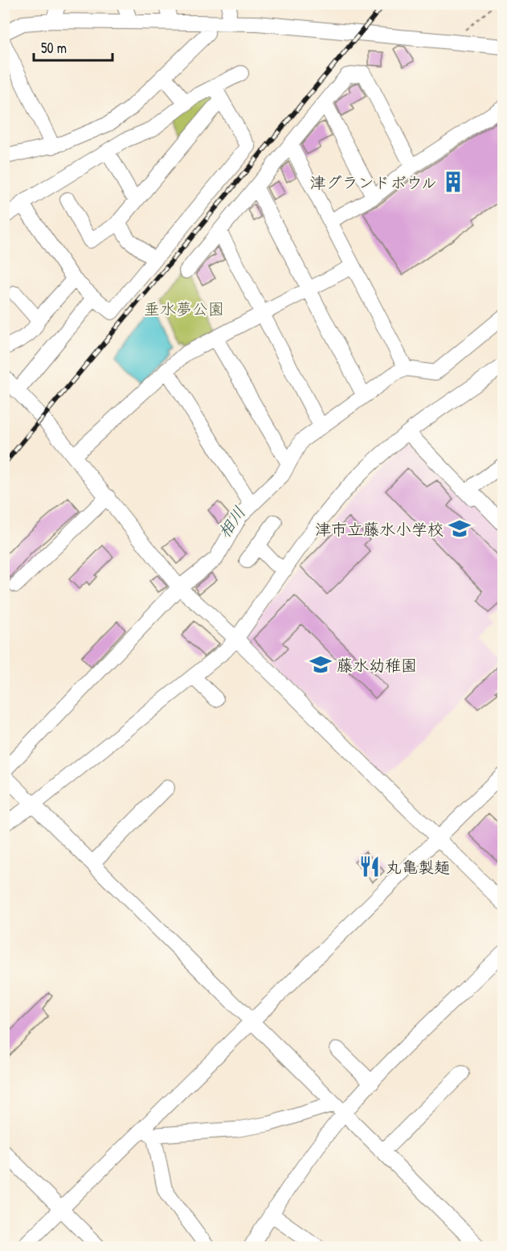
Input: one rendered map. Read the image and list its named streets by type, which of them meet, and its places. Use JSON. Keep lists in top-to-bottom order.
{
  "water": ["相川"],
  "parks": ["垂水夢公園"],
  "places": {
    "building": ["津グランドボウル"],
    "school or university": ["津市立藤水小学校", "藤水幼稚園"],
    "restaurant": ["丸亀製麺"]
  },
  "scale_bar": "50 m"
}
